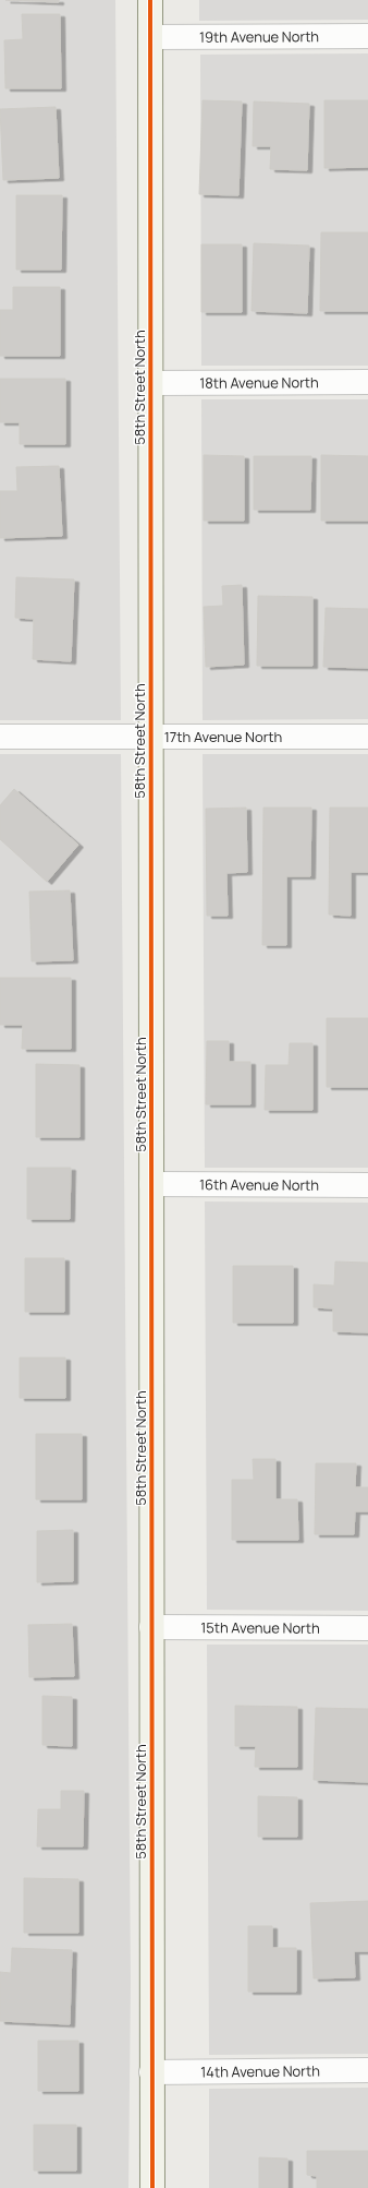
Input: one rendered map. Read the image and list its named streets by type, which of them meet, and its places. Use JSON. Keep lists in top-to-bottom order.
{
  "streets": {
    "street": [
      "19th Avenue North",
      "18th Avenue North",
      "58th Street North",
      "17th Avenue North",
      "16th Avenue North",
      "15th Avenue North",
      "14th Avenue North"
    ]
  },
  "crossings": [
    ["19th Avenue North", "58th Street North"],
    ["18th Avenue North", "58th Street North"],
    ["58th Street North", "17th Avenue North"],
    ["58th Street North", "16th Avenue North"],
    ["58th Street North", "15th Avenue North"],
    ["58th Street North", "14th Avenue North"]
  ]
}
